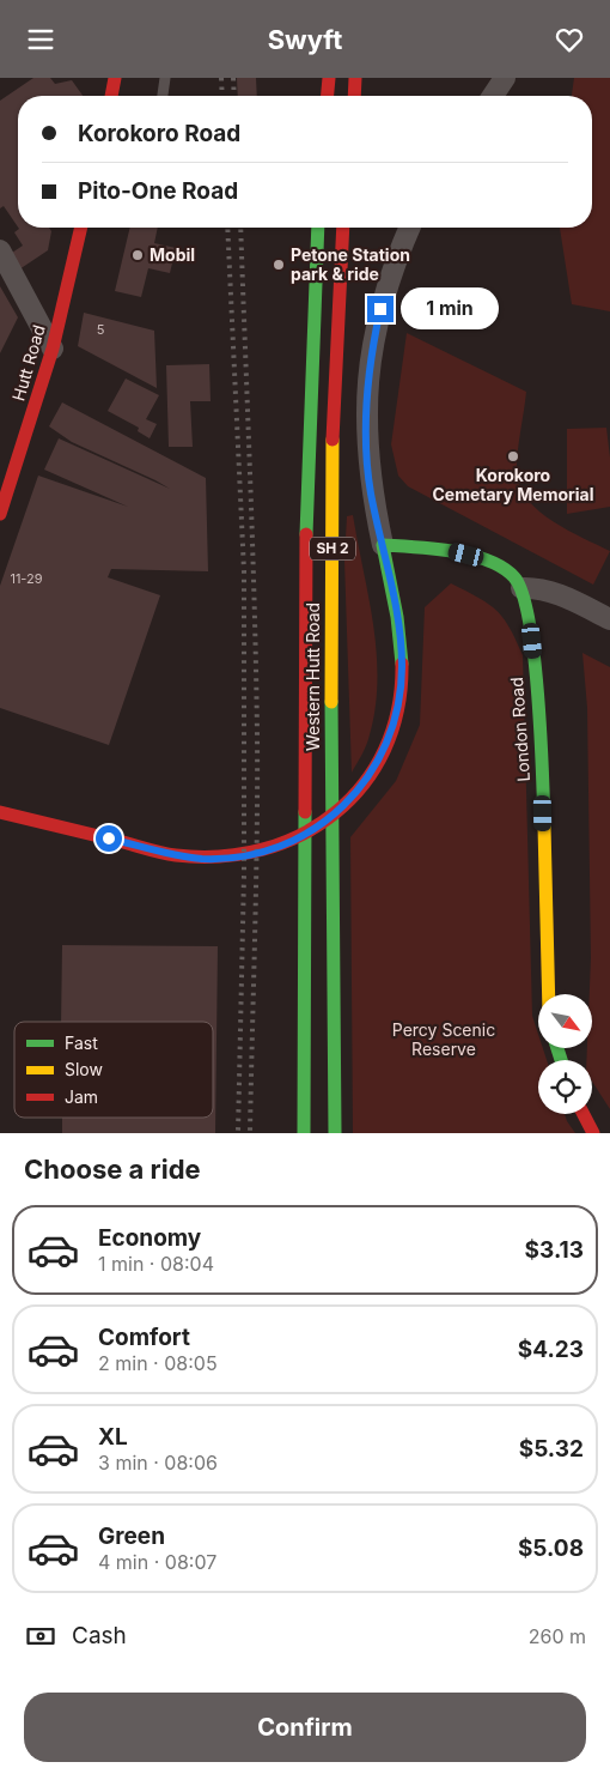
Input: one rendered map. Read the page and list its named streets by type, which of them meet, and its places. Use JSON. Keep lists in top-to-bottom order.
{
  "streets": {
    "main road": [
      "Hutt Road",
      "SH 2",
      "Western Hutt Road",
      "London Road"
    ]
  },
  "parks": ["Percy Scenic Reserve"],
  "places": ["Mobil", "Petone Station park & ride", "Korokoro Cemetary Memorial"],
  "house_numbers": ["5", "11-29"],
  "legend": ["Fast", "Slow", "Jam"],
  "north": "bottom right",
  "page": {
    "header": "Swyft",
    "banner": ["Korokoro Road", "Pito-One Road"],
    "bubble": "1 min",
    "heading": "Choose a ride",
    "list": [
      {
        "name": "Economy",
        "note": "1 min · 08:04",
        "value": "$3.13"
      },
      {
        "name": "Comfort",
        "note": "2 min · 08:05",
        "value": "$4.23"
      },
      {
        "name": "XL",
        "note": "3 min · 08:06",
        "value": "$5.32"
      },
      {
        "name": "Green",
        "note": "4 min · 08:07",
        "value": "$5.08"
      }
    ],
    "pay": ["Cash", "260 m"],
    "buttons": "Confirm"
  }
}
